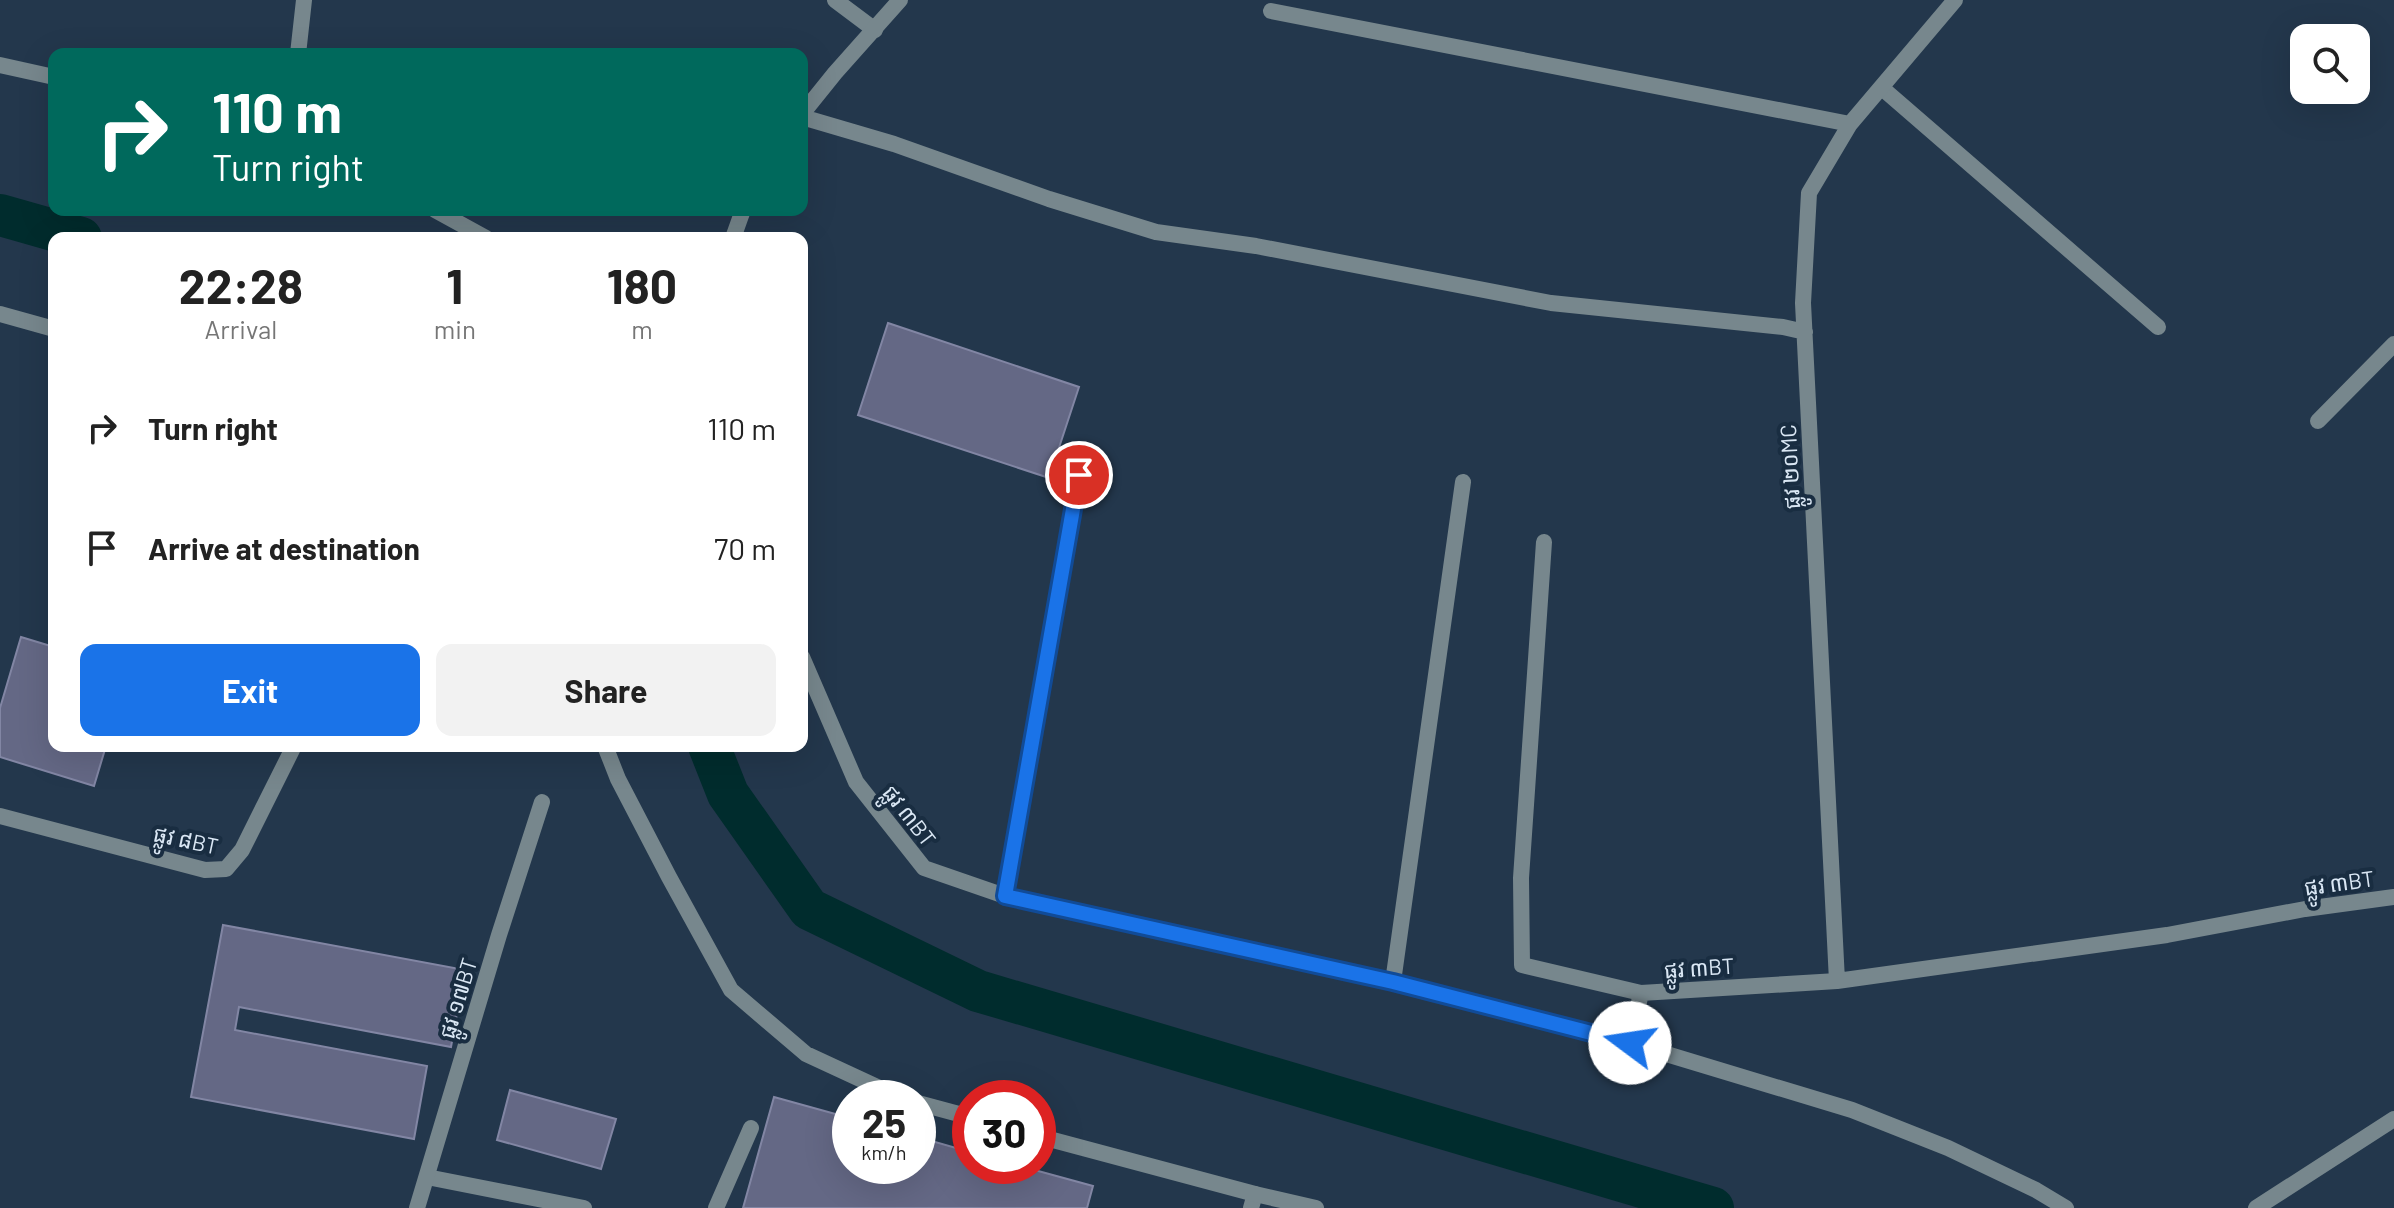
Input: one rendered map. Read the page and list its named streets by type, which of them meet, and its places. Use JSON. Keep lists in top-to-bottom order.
{
  "streets": {
    "street": [
      "ផ្លូវ ២០MC",
      "ផ្លូវ ៣BT",
      "ផ្លូវ ៨BT",
      "ផ្លូវ ១៧BT"
    ]
  },
  "crossings": [
    ["ផ្លូវ ២០MC", "ផ្លូវ ៣BT"]
  ],
  "page": {
    "turn": ["110 m", "Turn right"],
    "eta": [
      "22:28",
      "Arrival",
      "1",
      "min",
      "180",
      "m"
    ],
    "list": [
      {
        "name": "Turn right",
        "value": "110 m"
      },
      {
        "name": "Arrive at destination",
        "value": "70 m"
      }
    ],
    "buttons": ["Exit", "Share"],
    "speed": "25 km/h",
    "limit": "30"
  }
}
